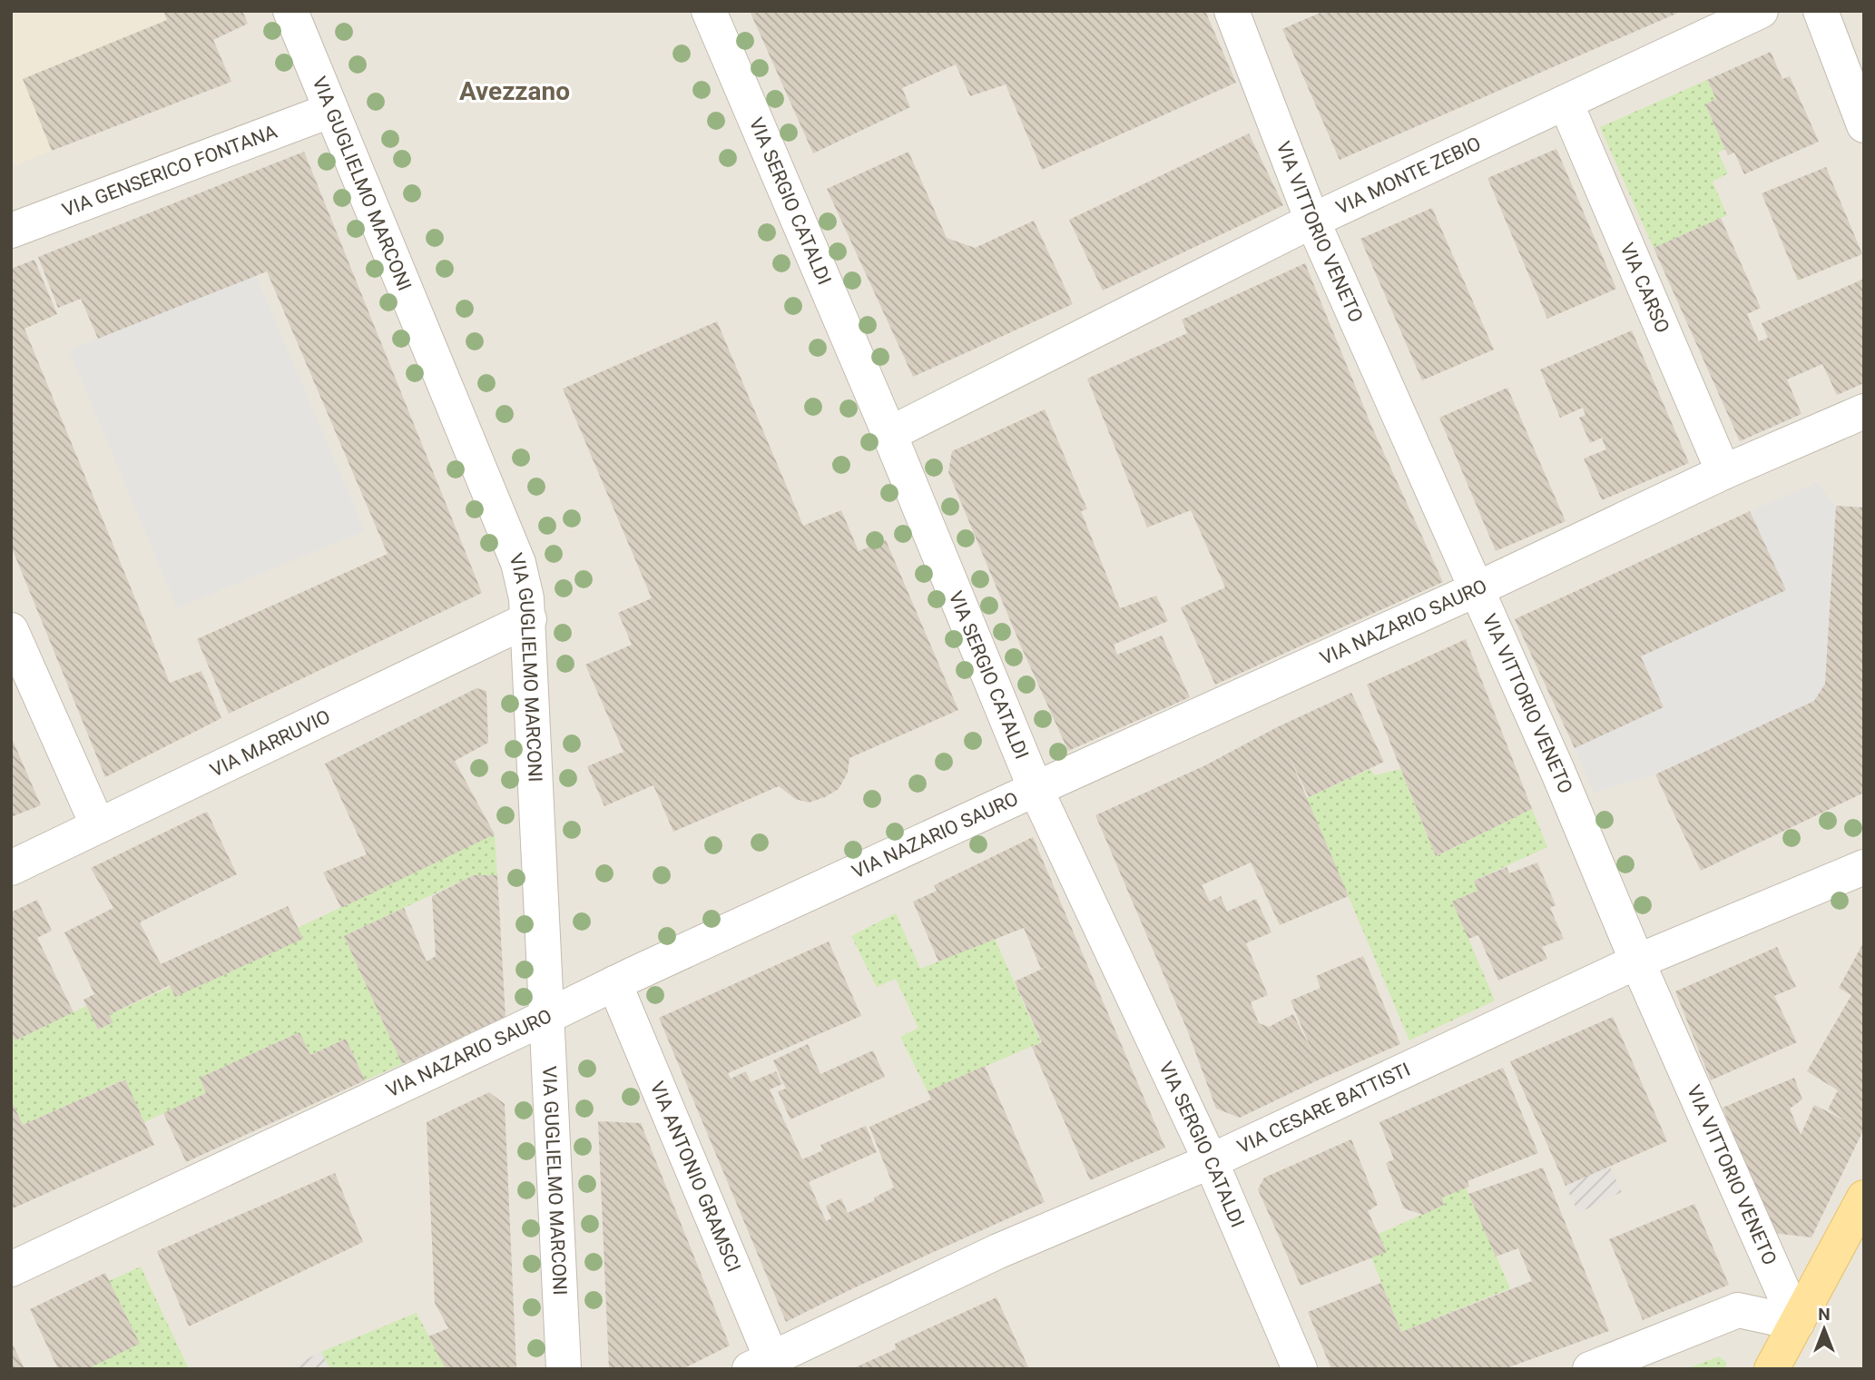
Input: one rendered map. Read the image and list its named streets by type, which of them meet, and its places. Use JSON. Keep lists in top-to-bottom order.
{
  "streets": {
    "street": [
      "VIA GENSERICO FONTANA",
      "VIA MONTE ZEBIO",
      "VIA GUGLIELMO MARCONI",
      "VIA SERGIO CATALDI",
      "VIA VITTORIO VENETO",
      "VIA CARSO",
      "VIA NAZARIO SAURO",
      "VIA MARRUVIO",
      "VIA CESARE BATTISTI",
      "VIA ANTONIO GRAMSCI"
    ]
  },
  "crossings": [
    ["VIA GENSERICO FONTANA", "VIA GUGLIELMO MARCONI"],
    ["VIA MONTE ZEBIO", "VIA SERGIO CATALDI"],
    ["VIA MONTE ZEBIO", "VIA VITTORIO VENETO"],
    ["VIA MONTE ZEBIO", "VIA CARSO"],
    ["VIA GUGLIELMO MARCONI", "VIA NAZARIO SAURO"],
    ["VIA GUGLIELMO MARCONI", "VIA MARRUVIO"],
    ["VIA SERGIO CATALDI", "VIA NAZARIO SAURO"],
    ["VIA SERGIO CATALDI", "VIA CESARE BATTISTI"],
    ["VIA VITTORIO VENETO", "VIA NAZARIO SAURO"],
    ["VIA VITTORIO VENETO", "VIA CESARE BATTISTI"],
    ["VIA CARSO", "VIA NAZARIO SAURO"],
    ["VIA NAZARIO SAURO", "VIA ANTONIO GRAMSCI"],
    ["VIA CESARE BATTISTI", "VIA ANTONIO GRAMSCI"]
  ],
  "districts": ["Avezzano"],
  "north": "top"
}
